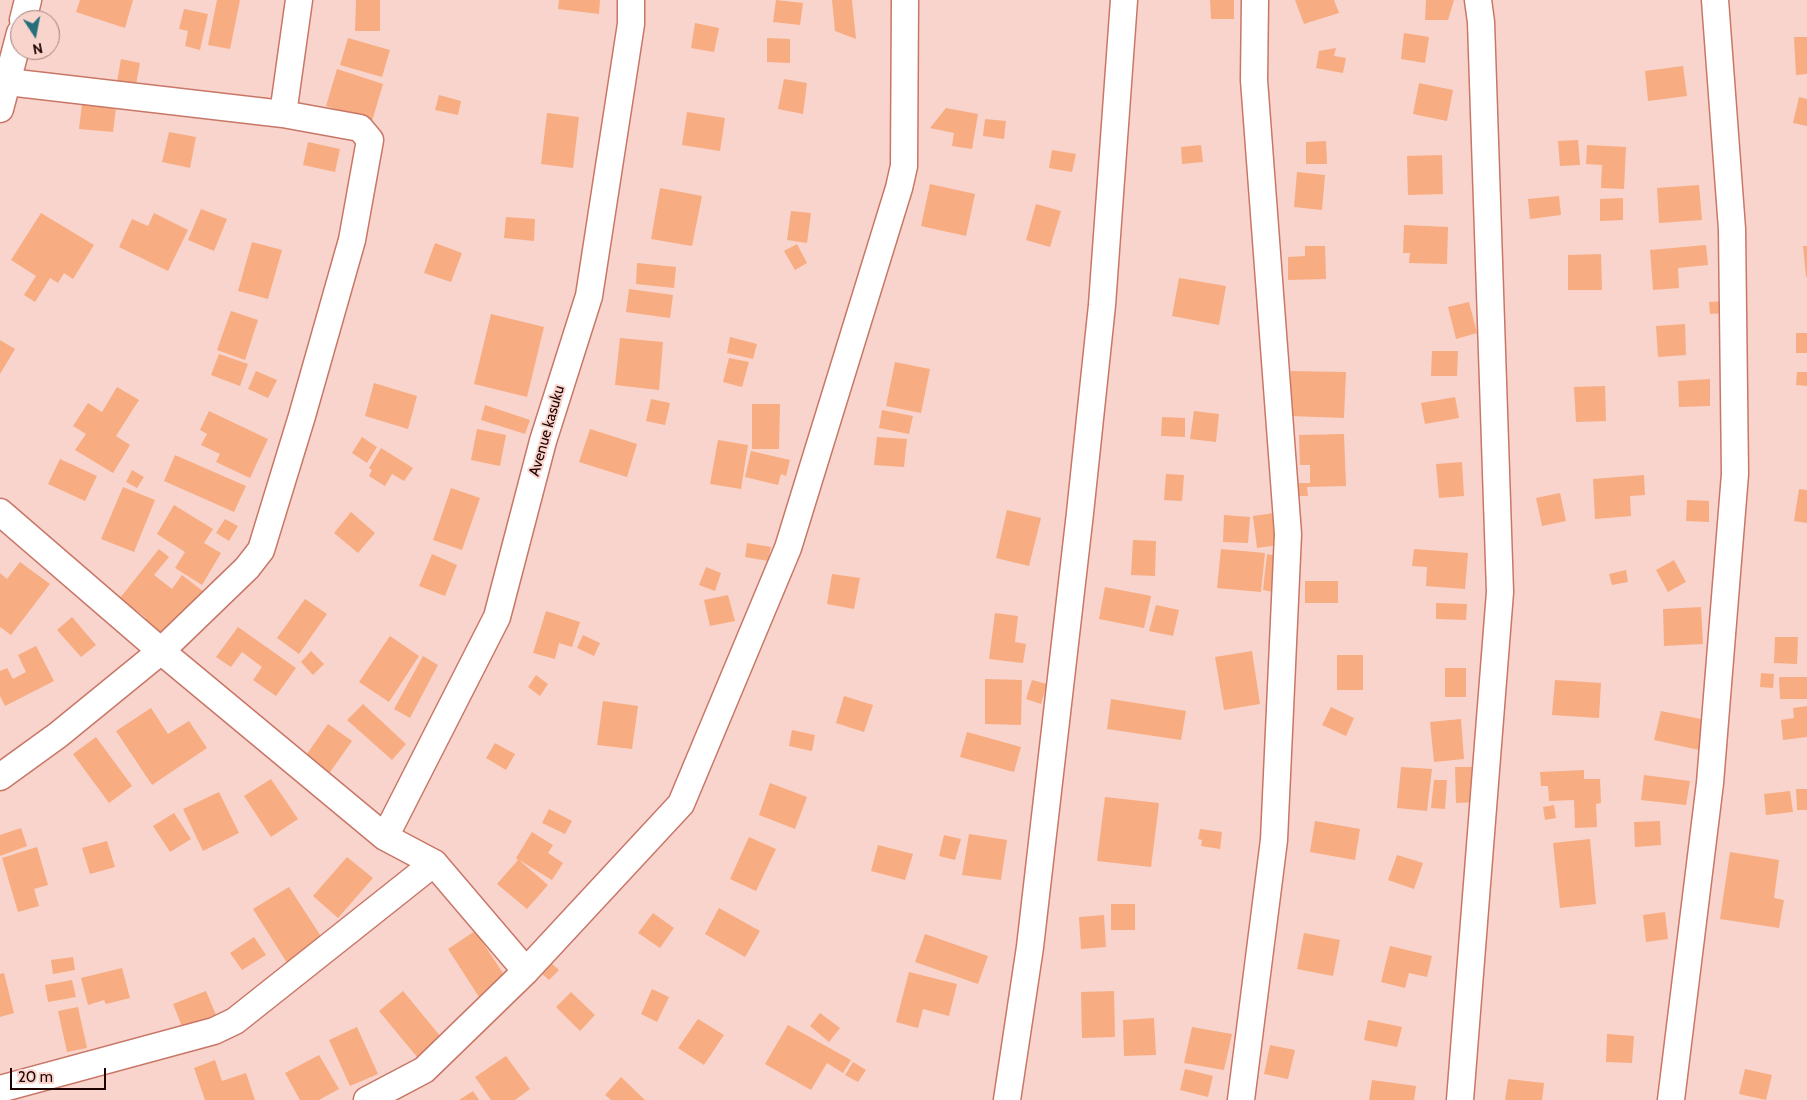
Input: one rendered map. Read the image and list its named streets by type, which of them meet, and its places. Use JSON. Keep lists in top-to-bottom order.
{
  "streets": {
    "street": ["Avenue kasuku"]
  },
  "scale_bar": "20 m",
  "north": "bottom"
}
